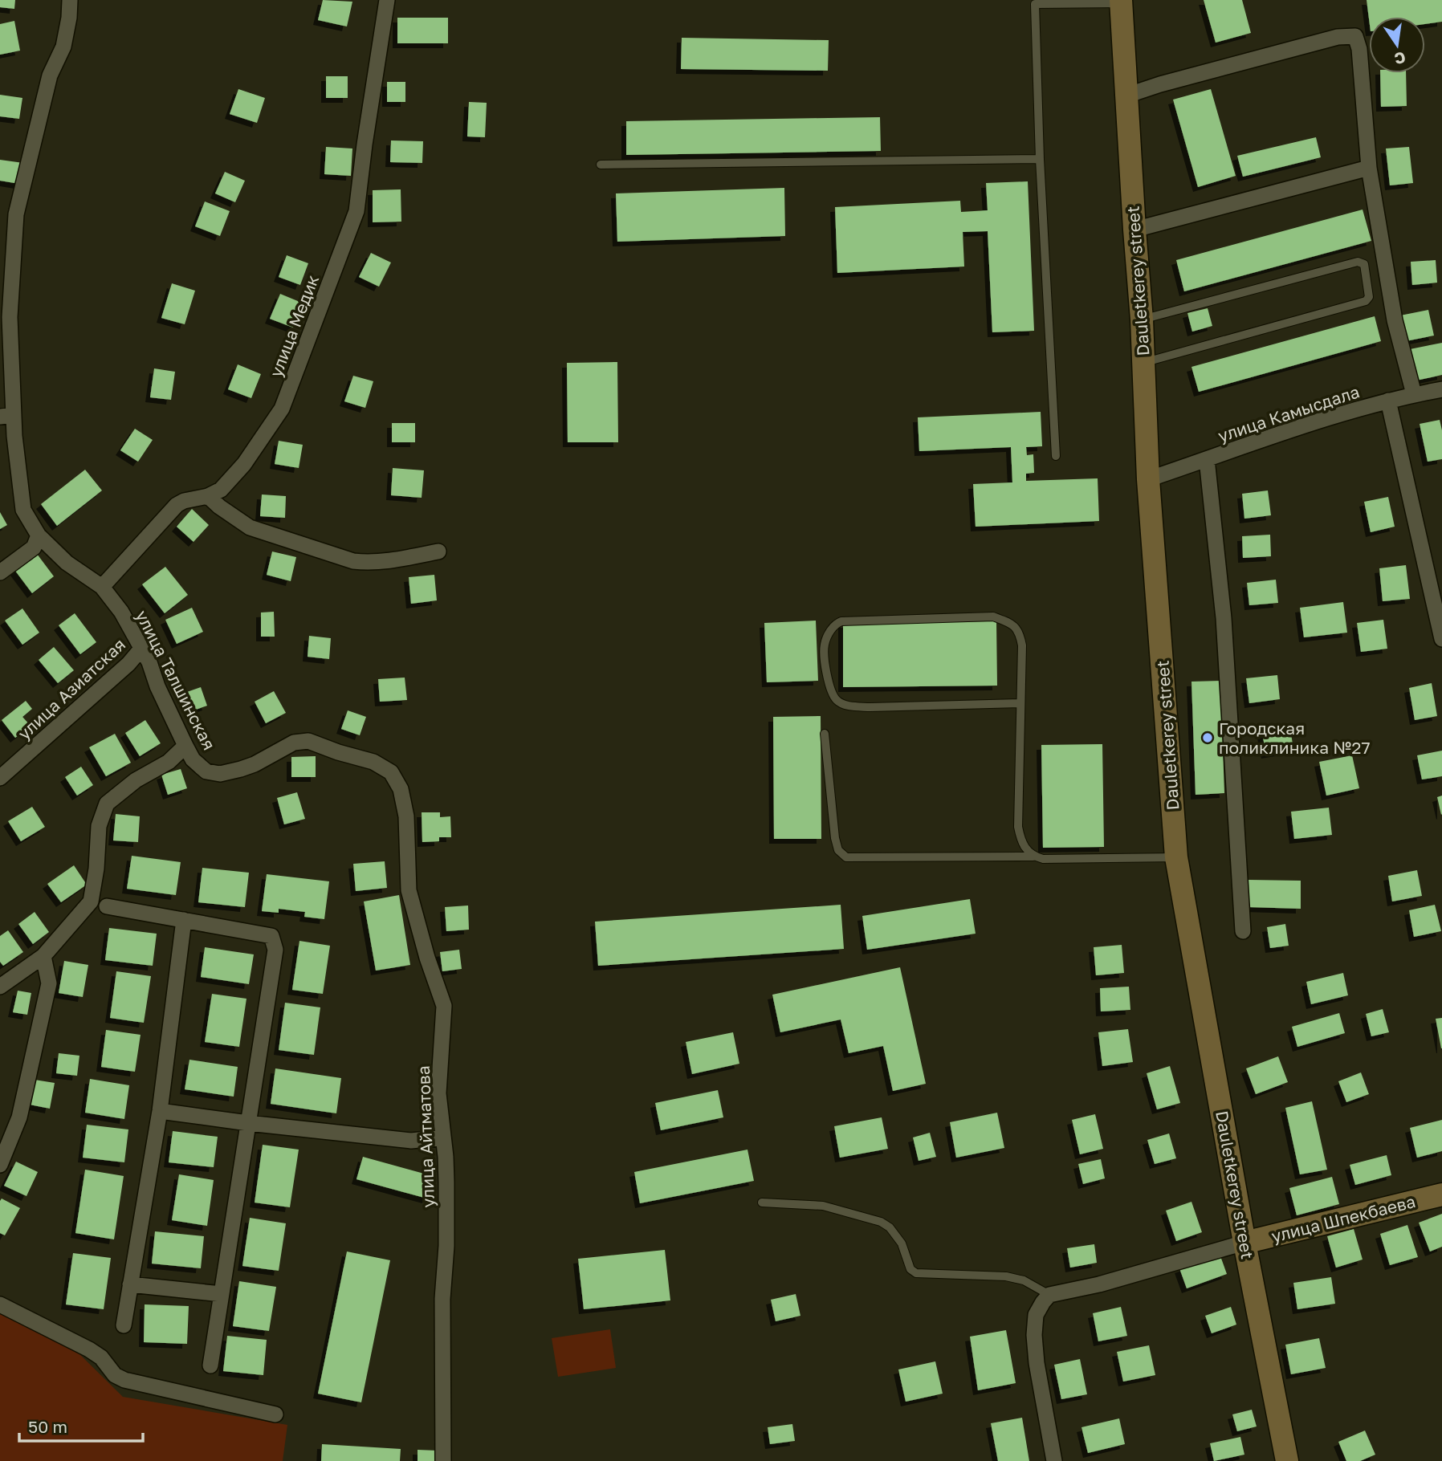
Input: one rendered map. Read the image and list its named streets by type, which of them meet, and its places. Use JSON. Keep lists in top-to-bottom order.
{
  "streets": {
    "main road": ["Dauletkerey street", "улица Шпекбаева"],
    "street": [
      "улица Медик",
      "улица Камысдала",
      "улица Талшинская",
      "улица Азиатская",
      "улица Айтматова"
    ]
  },
  "crossings": [
    ["Dauletkerey street", "улица Камысдала"],
    ["Dauletkerey street", "улица Шпекбаева"],
    ["улица Медик", "улица Талшинская"],
    ["улица Талшинская", "улица Азиатская"],
    ["улица Талшинская", "улица Айтматова"]
  ],
  "places": ["Городская поликлиника №27"],
  "scale_bar": "50 m",
  "north": "bottom"
}
